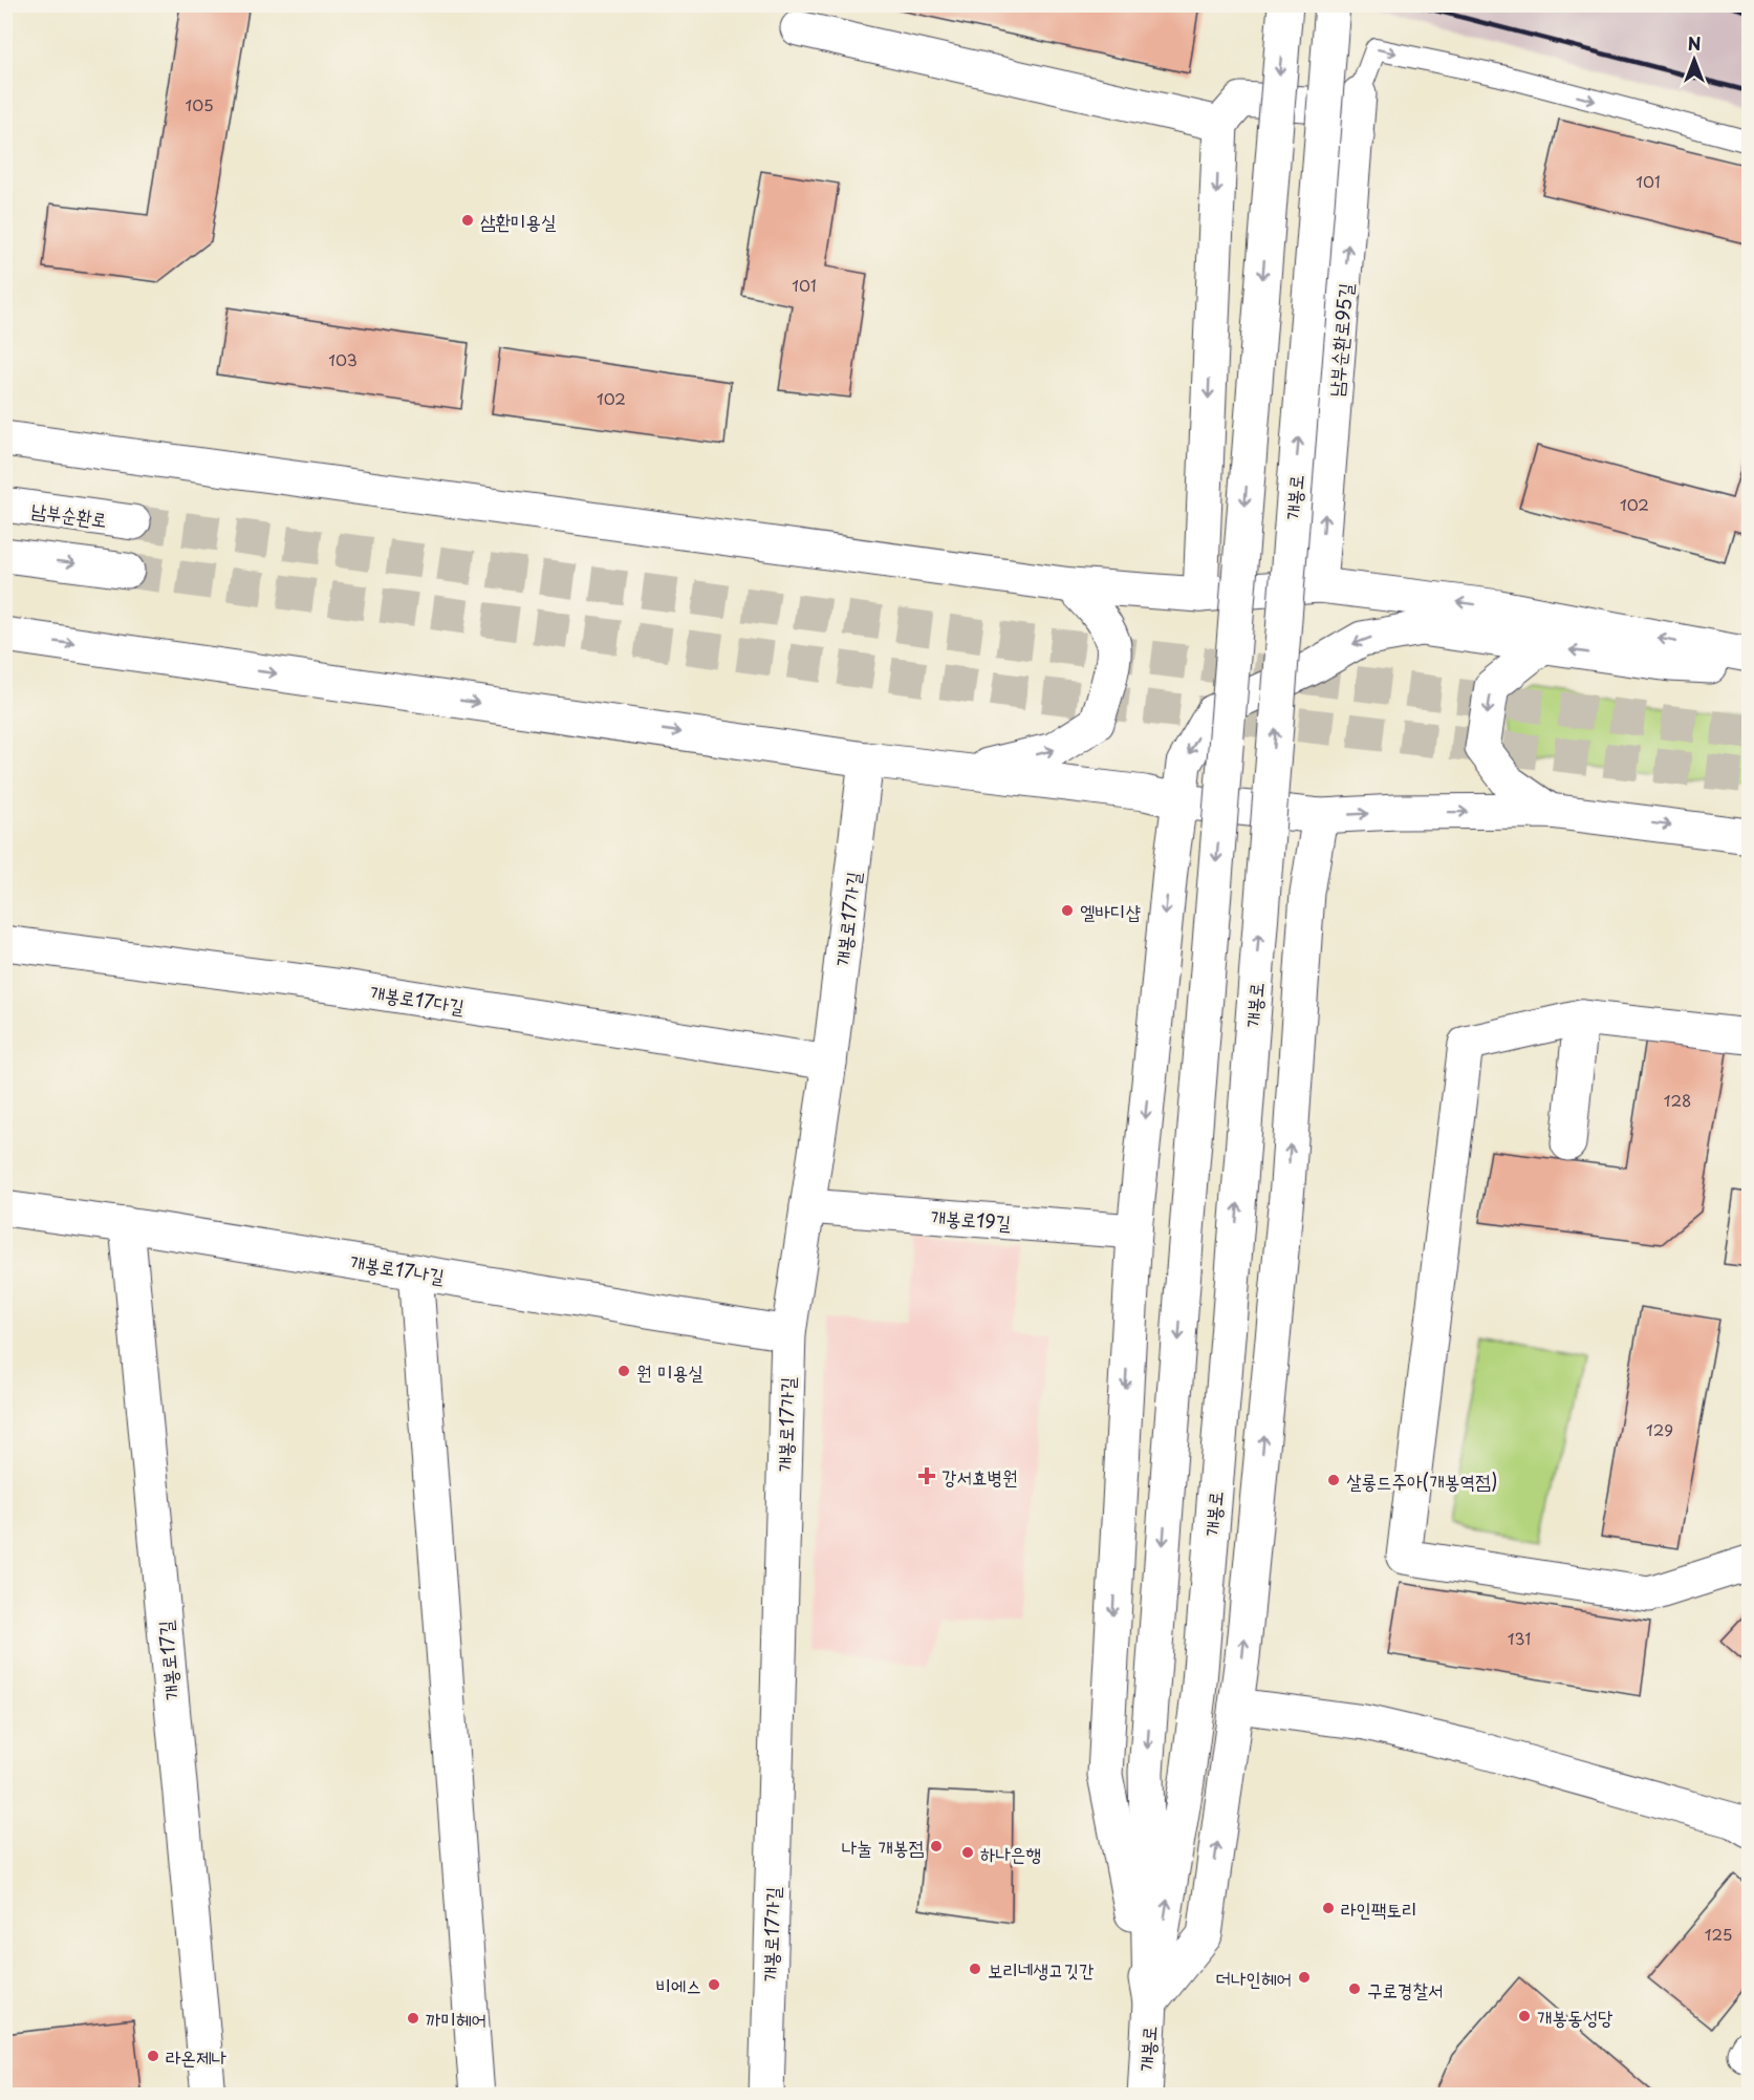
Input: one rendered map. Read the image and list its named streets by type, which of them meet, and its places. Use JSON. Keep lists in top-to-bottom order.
{
  "streets": {
    "main road": [
      "남부순환로95길",
      "개봉로",
      "남부순환로",
      "개봉로17가길",
      "개봉로17다길",
      "개봉로19길",
      "개봉로17나길",
      "개봉로17길"
    ]
  },
  "crossings": [
    ["개봉로17가길", "개봉로17다길"],
    ["개봉로17가길", "개봉로19길"],
    ["개봉로17가길", "개봉로17나길"],
    ["개봉로17나길", "개봉로17길"]
  ],
  "places": {
    "other": [
      "삼환미용실",
      "엘바디샵",
      "원 미용실",
      "살롱드주아(개봉역점)",
      "나눌 개봉점",
      "하나은행",
      "라인팩토리",
      "보리네생고깃간",
      "더나인헤어",
      "비에스",
      "구로경찰서",
      "개봉동성당",
      "까미헤어",
      "라온제나"
    ],
    "health": ["강서효병원"]
  },
  "house_numbers": [
    "105",
    "101",
    "101",
    "103",
    "102",
    "102",
    "128",
    "129",
    "131",
    "125"
  ],
  "north": "top"
}
